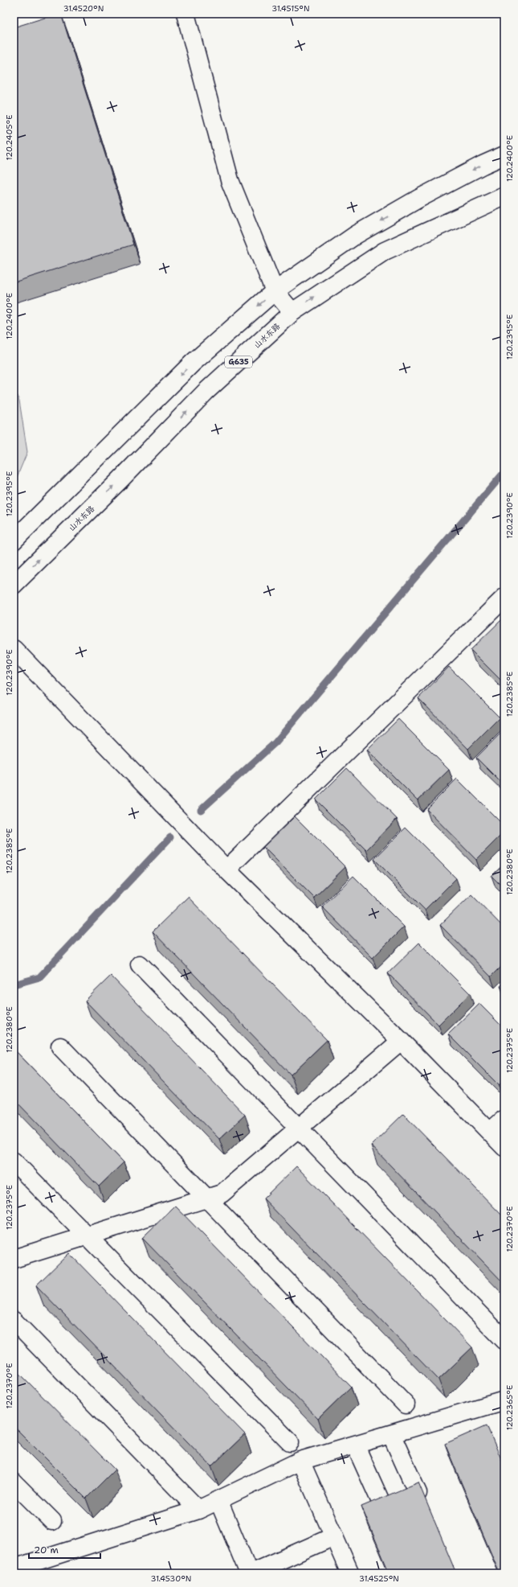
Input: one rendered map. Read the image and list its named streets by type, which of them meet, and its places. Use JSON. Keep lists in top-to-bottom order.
{
  "streets": {
    "main road": ["山水东路", "G635"]
  },
  "scale_bar": "20 m",
  "coordinates": [
    "31.4520°N",
    "31.4515°N",
    "120.2405°E",
    "120.2400°E",
    "120.2395°E",
    "120.2390°E",
    "120.2385°E",
    "120.2380°E",
    "120.2375°E",
    "120.2370°E",
    "120.2365°E",
    "31.4530°N",
    "31.4525°N"
  ]
}
